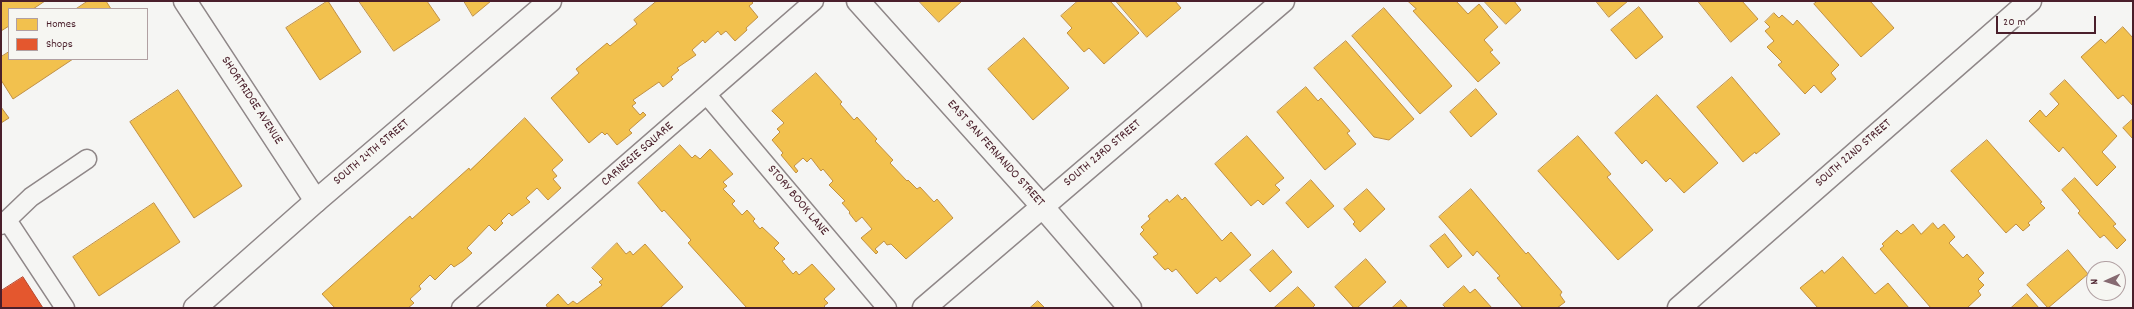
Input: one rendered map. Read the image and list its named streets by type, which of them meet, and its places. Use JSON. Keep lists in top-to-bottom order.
{
  "streets": {
    "street": [
      "SHORTRIDGE AVENUE",
      "SOUTH 24TH STREET",
      "EAST SAN FERNANDO STREET",
      "SOUTH 23RD STREET",
      "SOUTH 22ND STREET"
    ],
    "lane": ["CARNEGIE SQUARE", "STORY BOOK LANE"]
  },
  "crossings": [
    ["SHORTRIDGE AVENUE", "SOUTH 24TH STREET"],
    ["EAST SAN FERNANDO STREET", "SOUTH 23RD STREET"],
    ["CARNEGIE SQUARE", "STORY BOOK LANE"]
  ],
  "legend": ["Homes", "Shops"],
  "scale_bar": "20 m",
  "north": "left"
}
